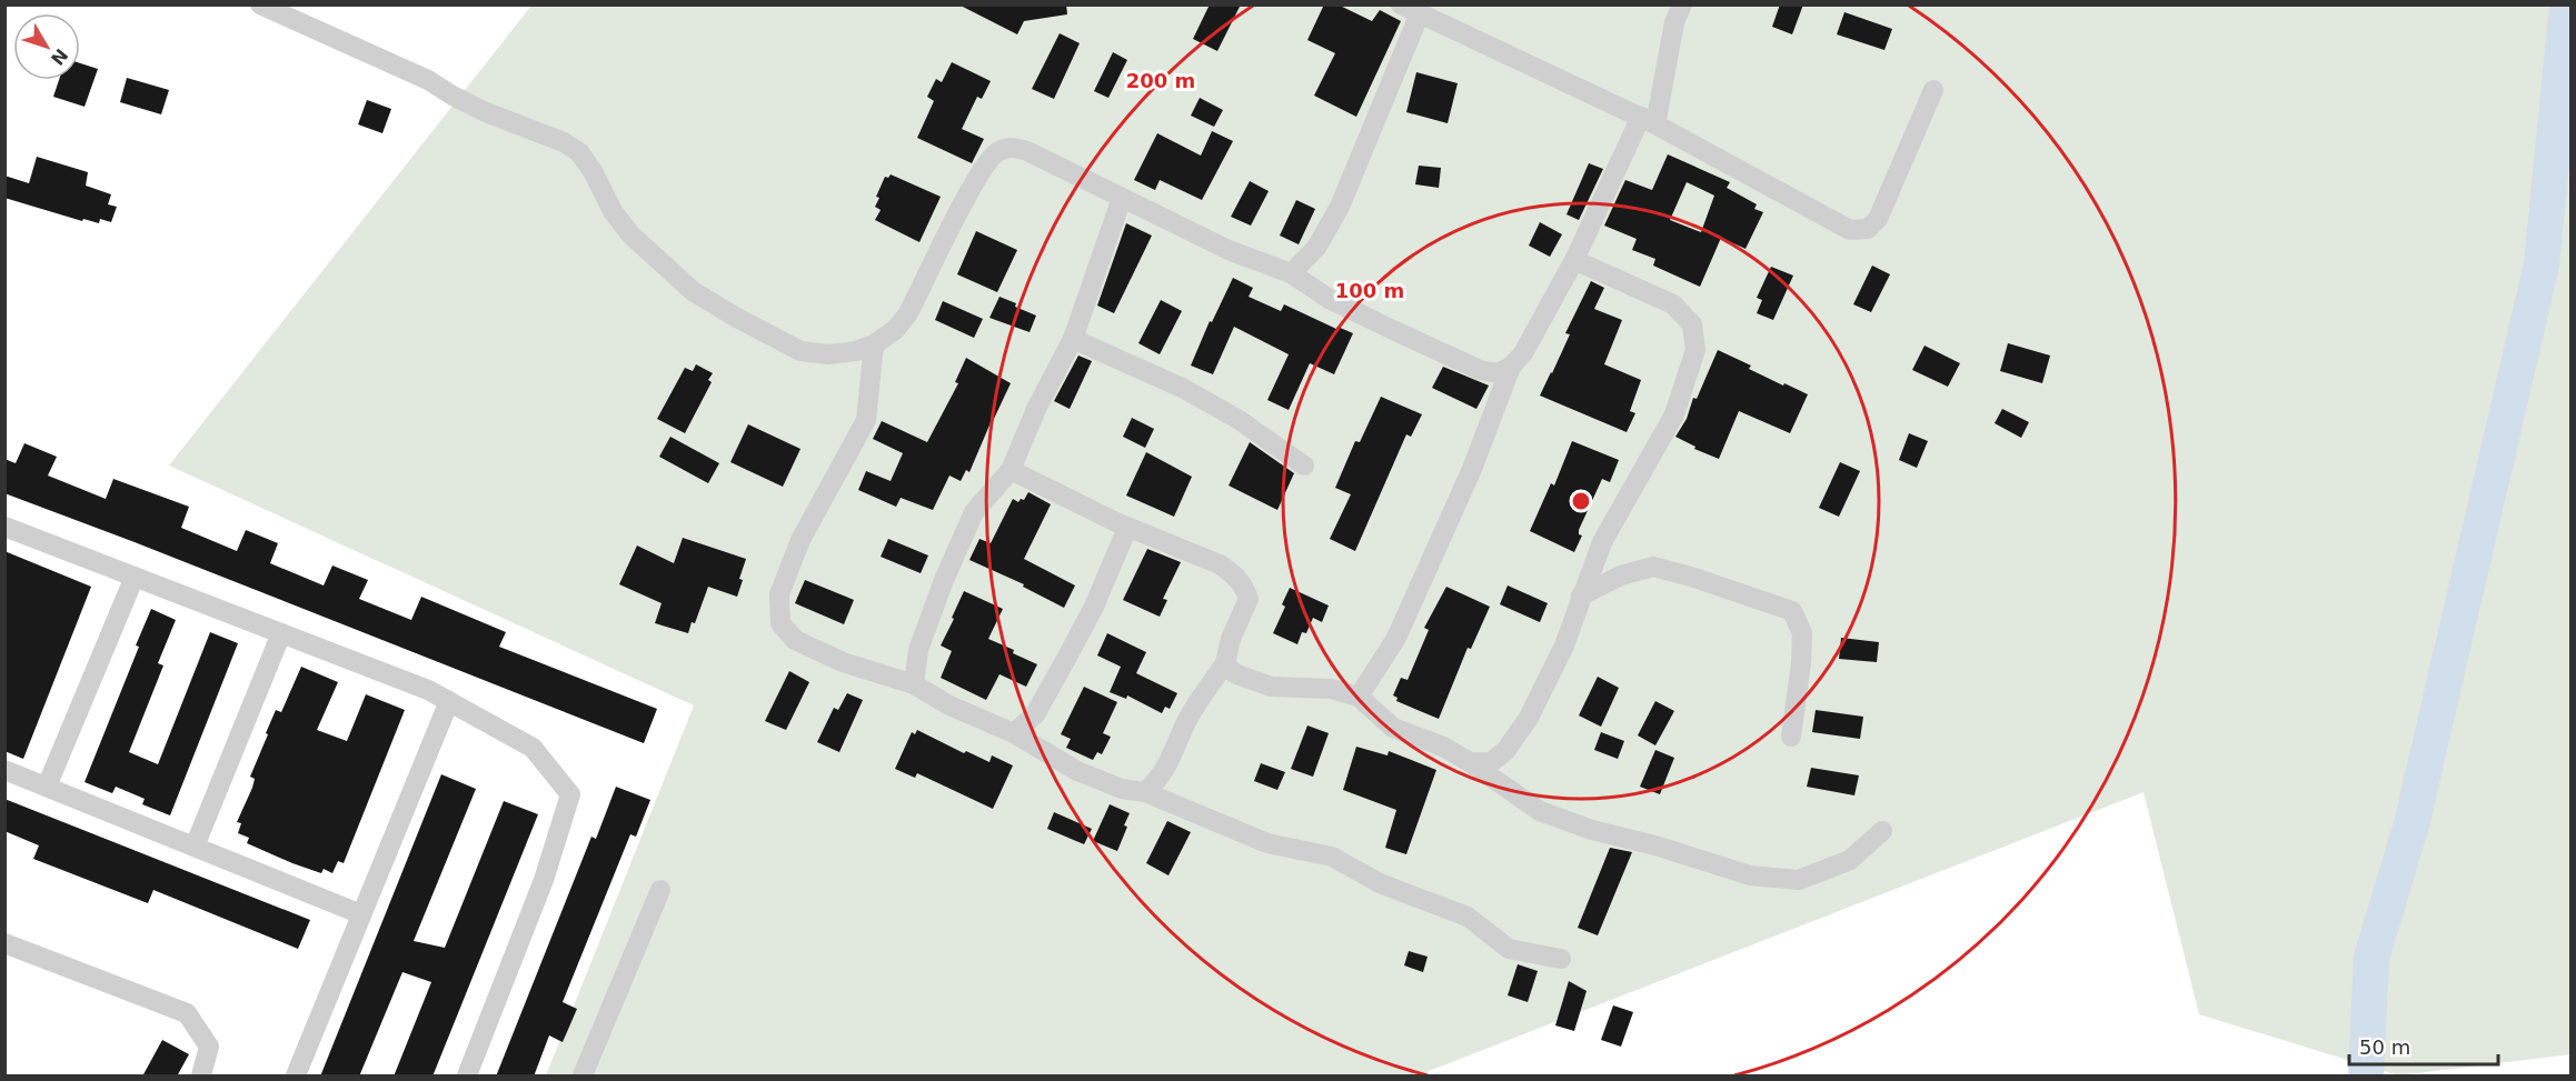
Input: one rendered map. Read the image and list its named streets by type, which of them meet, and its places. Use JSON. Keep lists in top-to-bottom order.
{
  "scale_bar": "50 m",
  "north": "bottom right",
  "rings": ["200 m", "100 m"]
}
